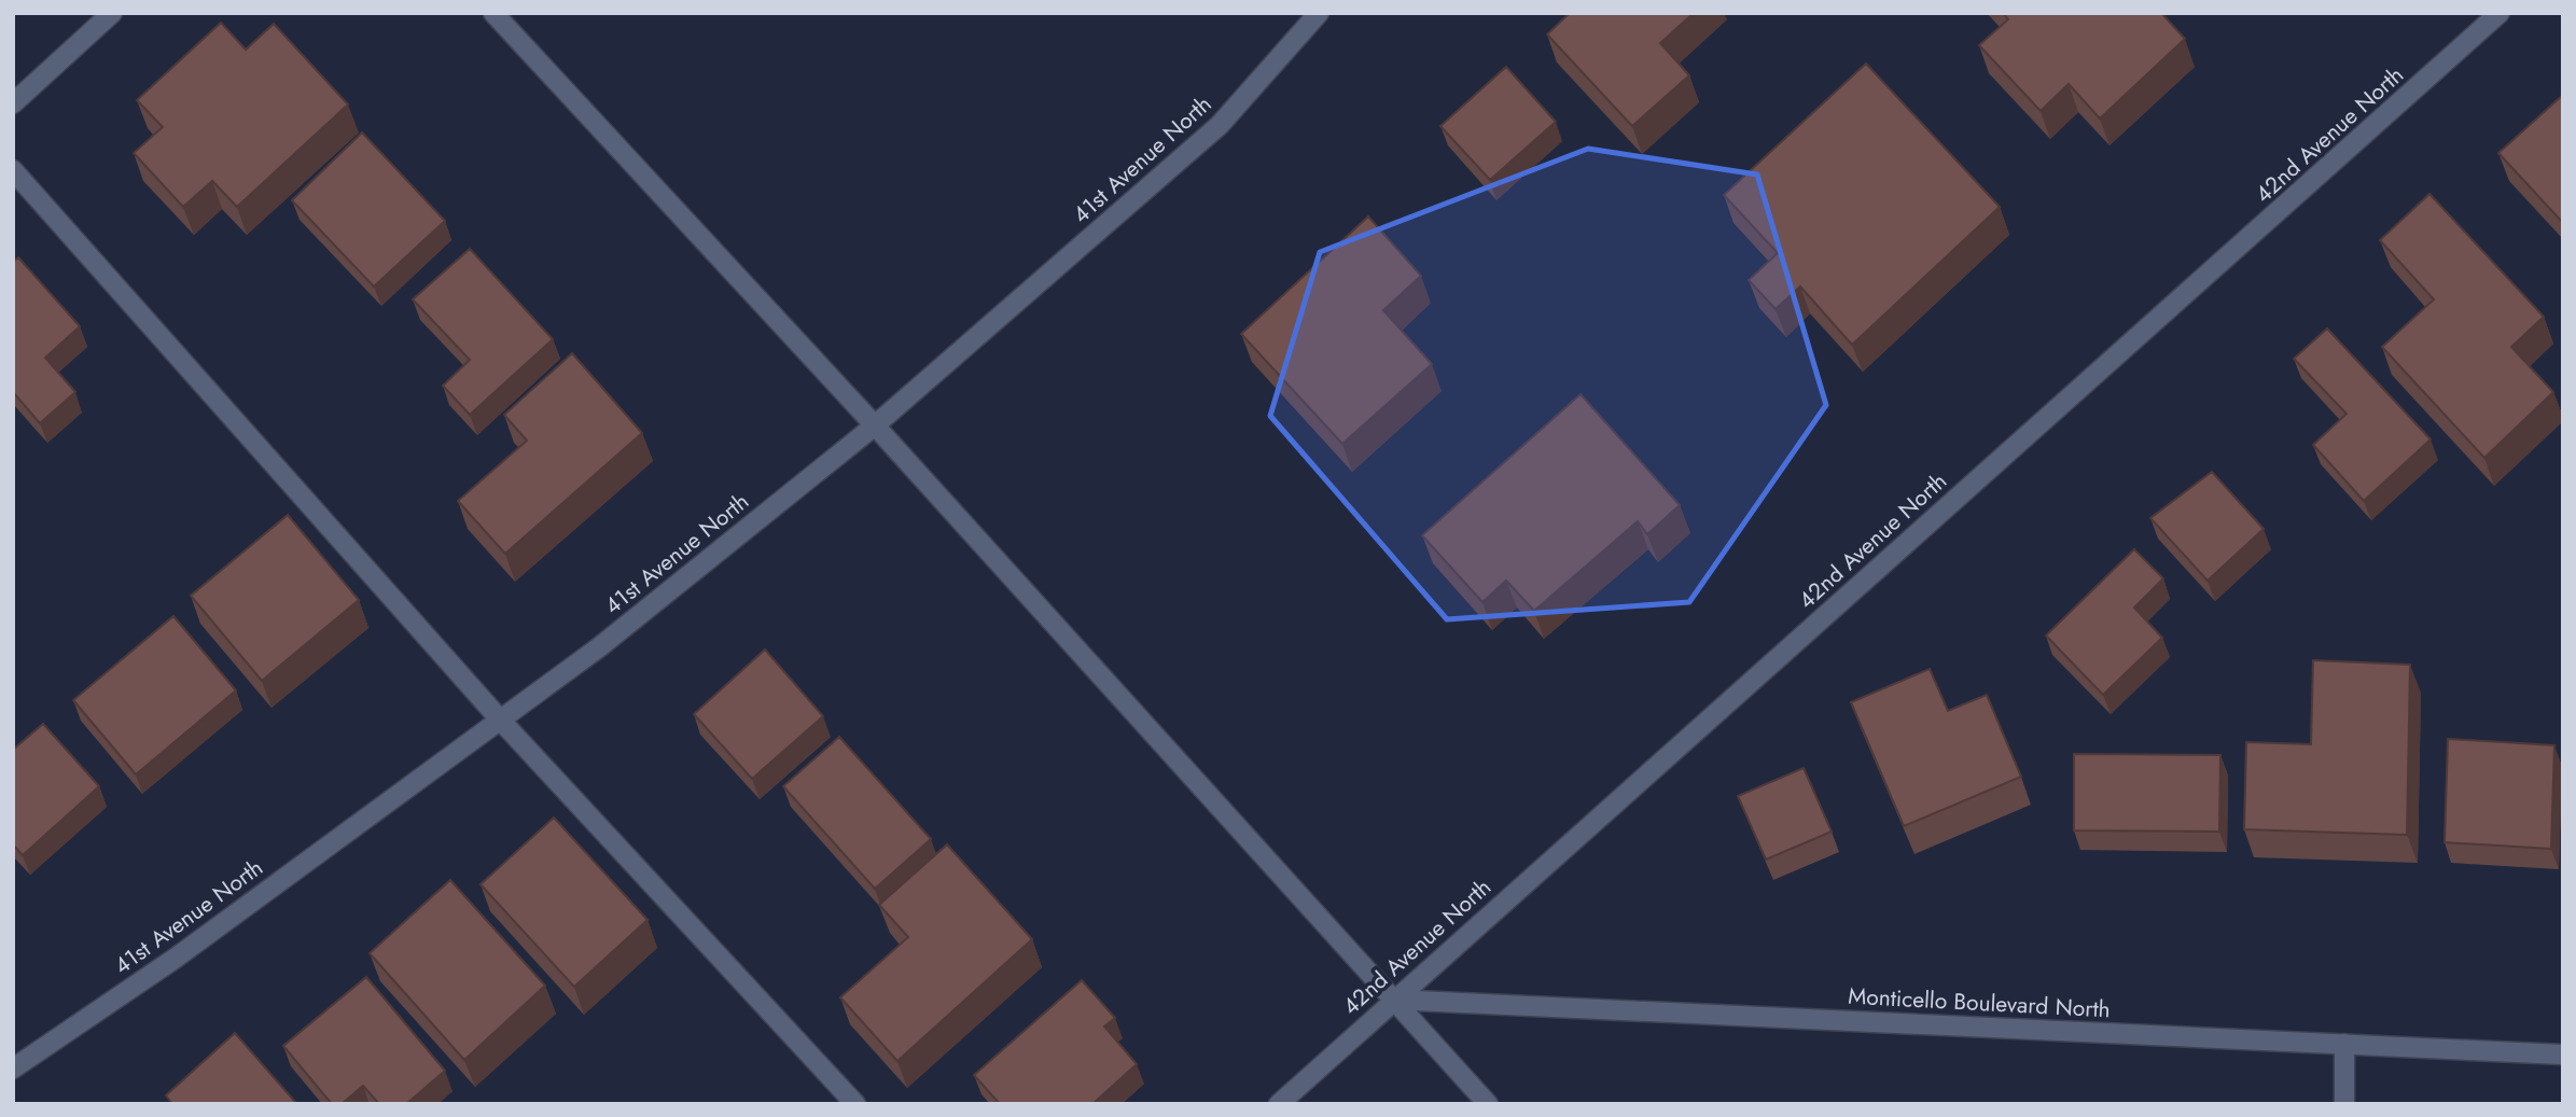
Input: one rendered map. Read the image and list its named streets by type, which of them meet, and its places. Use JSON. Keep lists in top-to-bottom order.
{
  "streets": {
    "street": ["42nd Avenue North", "41st Avenue North", "Monticello Boulevard North"]
  },
  "crossings": [
    ["42nd Avenue North", "Monticello Boulevard North"]
  ]
}
